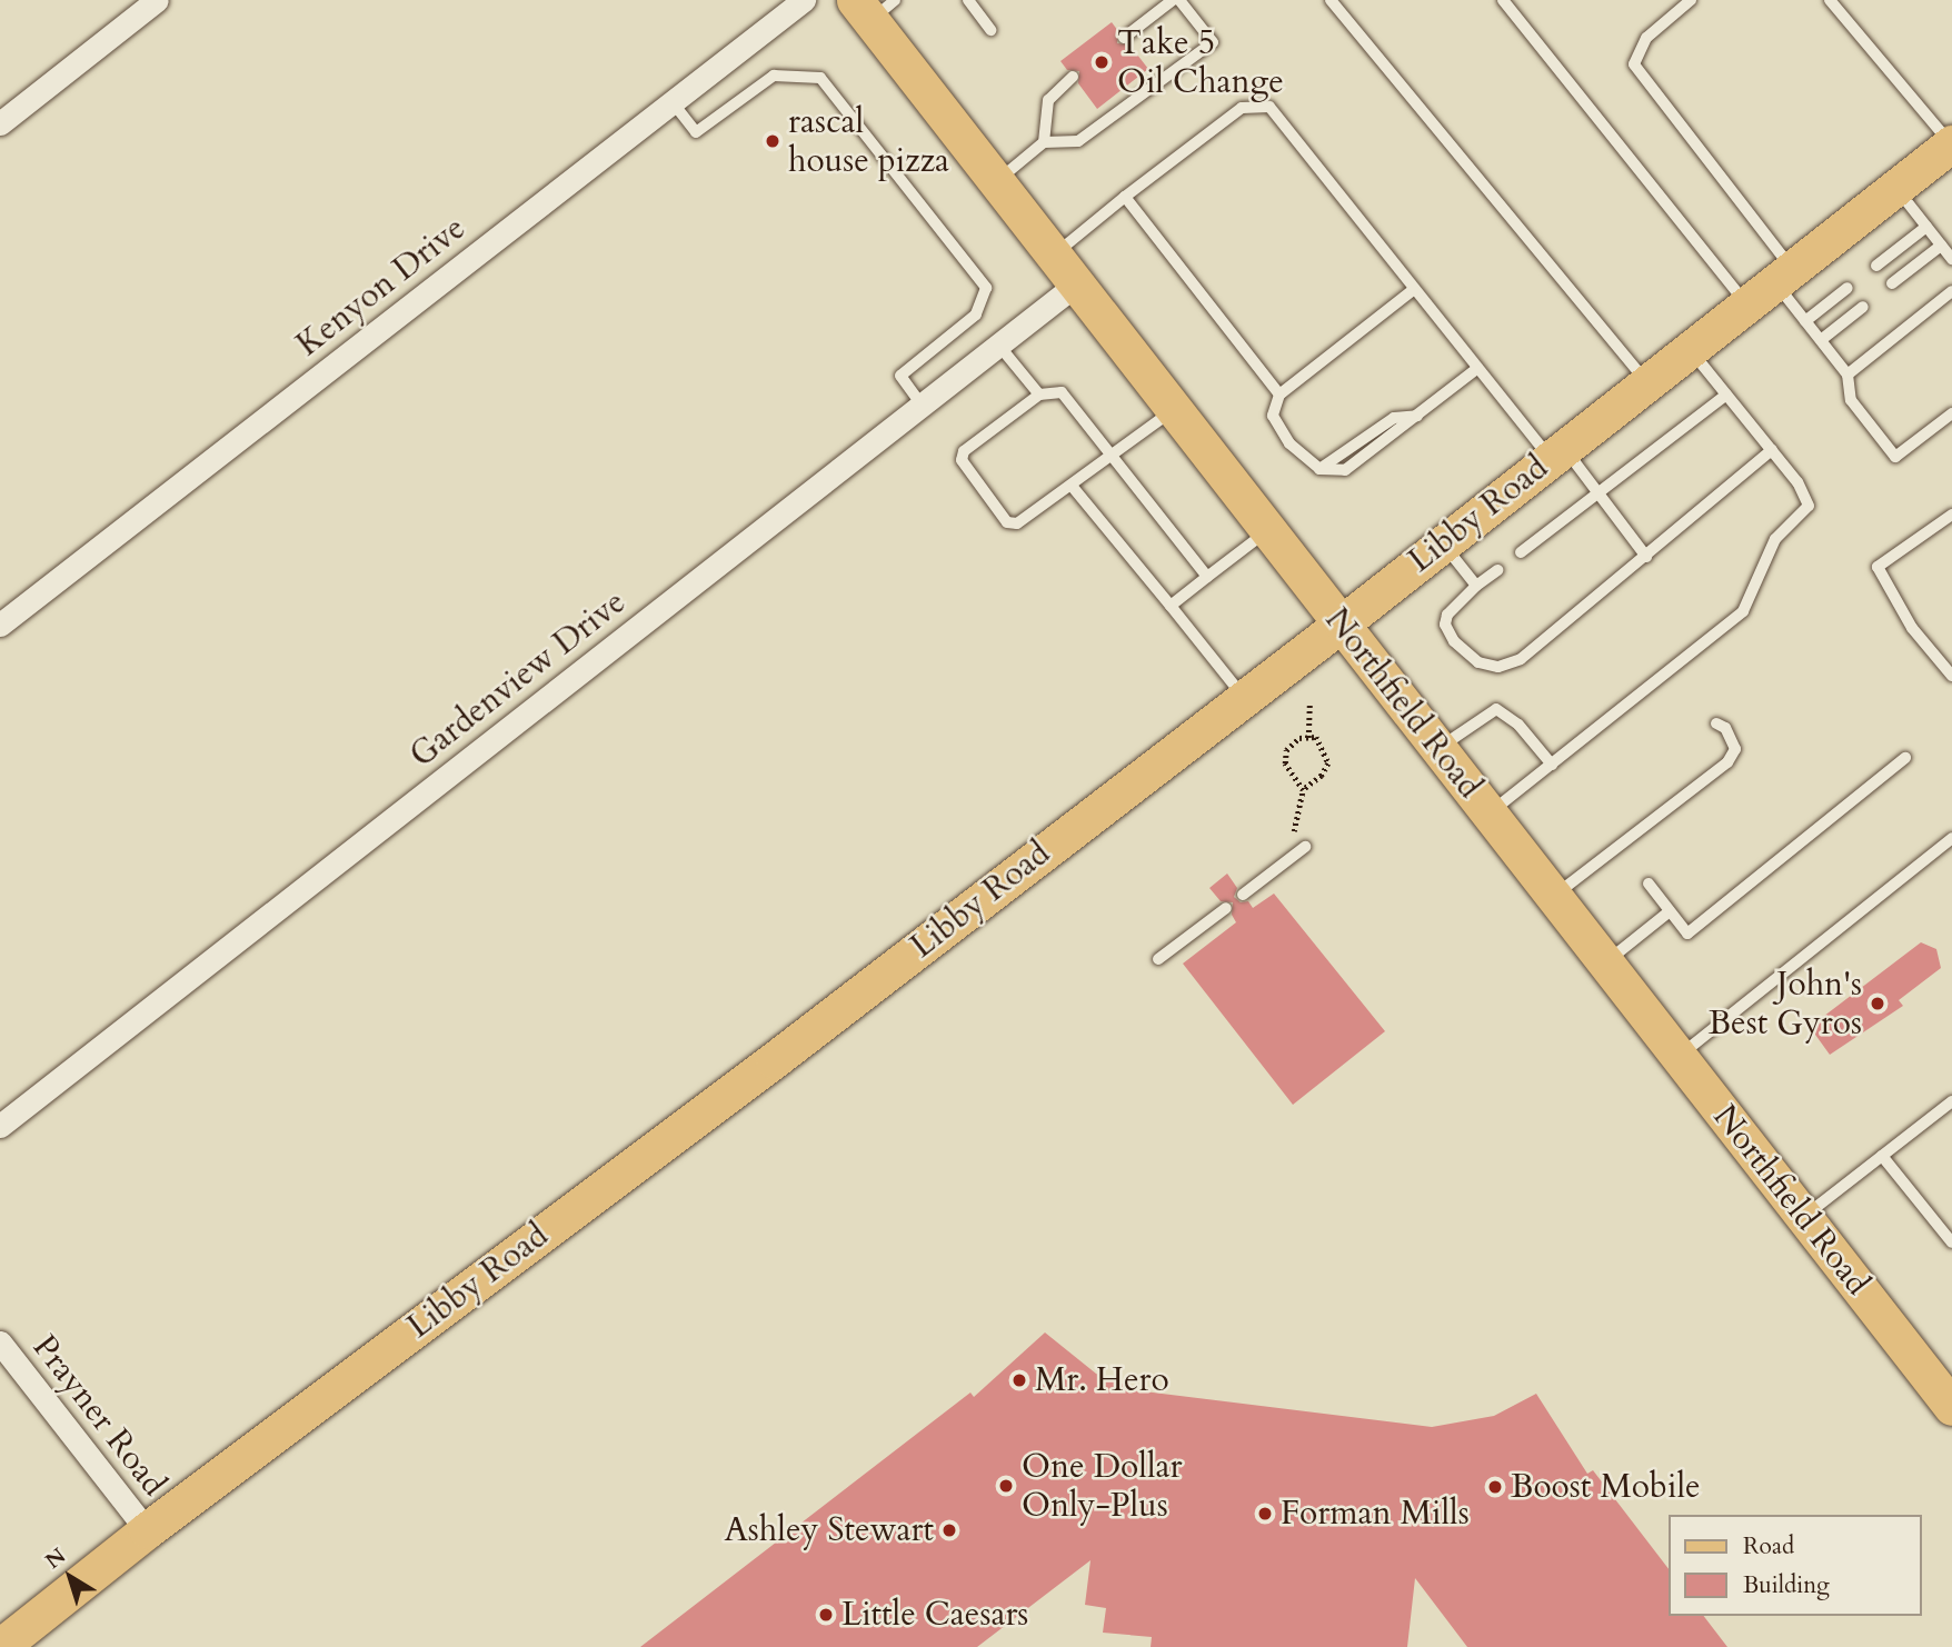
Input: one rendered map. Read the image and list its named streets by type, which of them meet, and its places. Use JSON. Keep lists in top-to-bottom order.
{
  "streets": {
    "main road": ["Libby Road", "Northfield Road"],
    "street": ["Kenyon Drive", "Gardenview Drive", "Prayner Road"]
  },
  "crossings": [
    ["Libby Road", "Northfield Road"],
    ["Libby Road", "Prayner Road"],
    ["Gardenview Drive", "Northfield Road"]
  ],
  "places": [
    "Take 5 Oil Change",
    "rascal house pizza",
    "John's Best Gyros",
    "Mr. Hero",
    "One Dollar Only-Plus",
    "Boost Mobile",
    "Forman Mills",
    "Ashley Stewart",
    "Little Caesars"
  ],
  "legend": ["Road", "Building"],
  "north": "top left"
}
